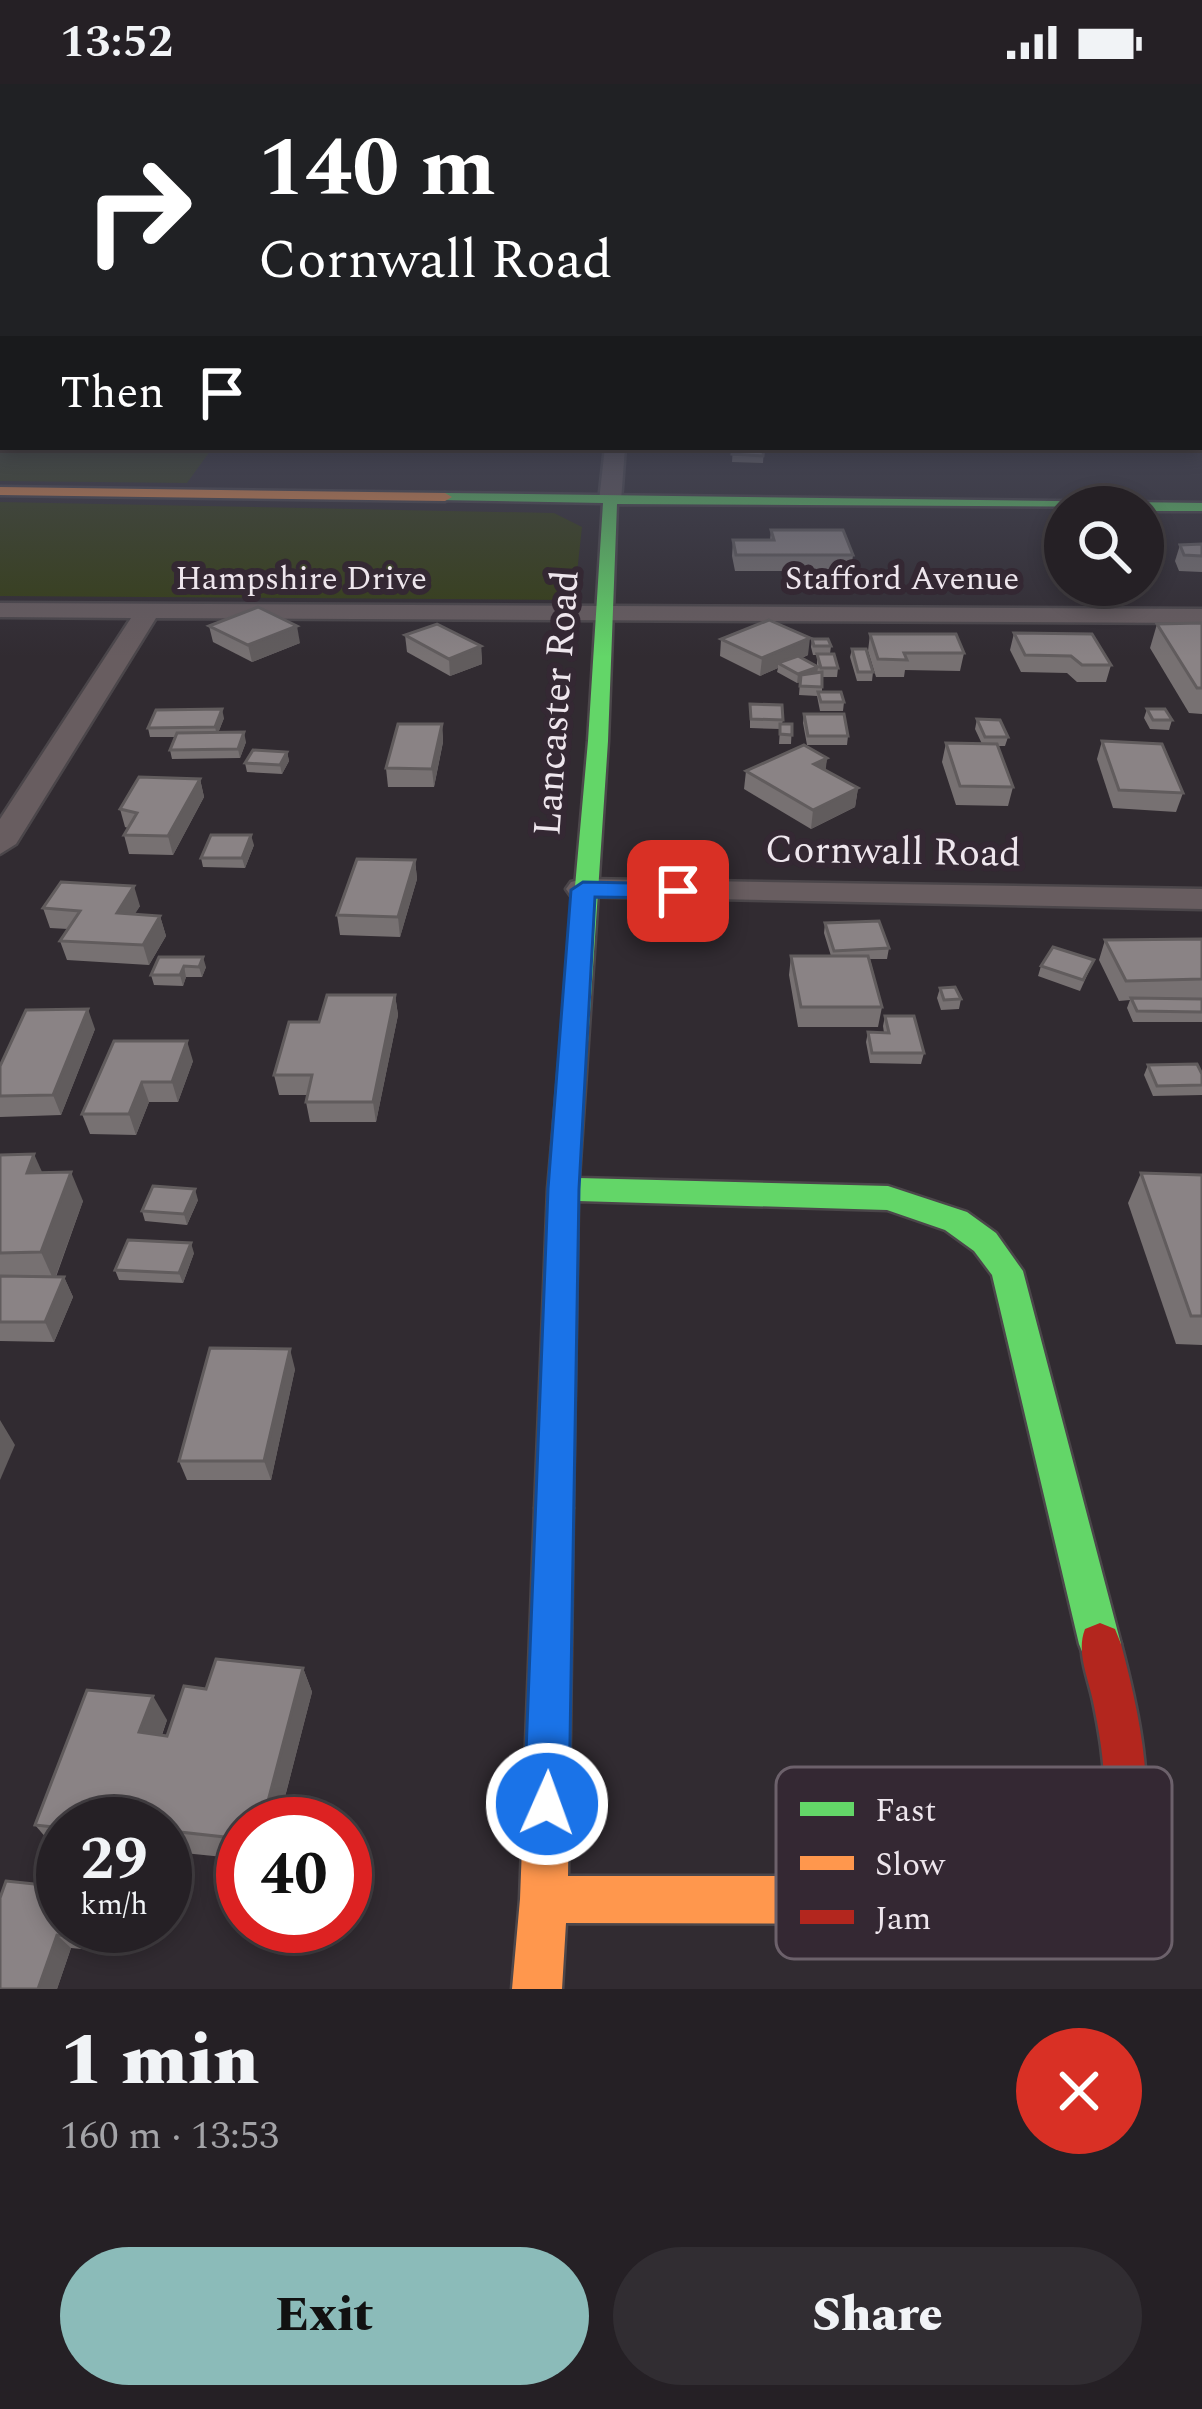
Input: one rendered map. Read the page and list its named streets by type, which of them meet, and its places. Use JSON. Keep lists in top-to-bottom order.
{
  "streets": {
    "street": [
      "Hampshire Drive",
      "Stafford Avenue",
      "Lancaster Road",
      "Cornwall Road"
    ]
  },
  "crossings": [
    ["Hampshire Drive", "Stafford Avenue"],
    ["Hampshire Drive", "Lancaster Road"],
    ["Stafford Avenue", "Lancaster Road"],
    ["Lancaster Road", "Cornwall Road"]
  ],
  "legend": ["Fast", "Slow", "Jam"],
  "page": {
    "status": "13:52",
    "turn": ["140 m", "Cornwall Road"],
    "then": "Then",
    "speed": "29 km/h",
    "limit": "40",
    "heading": ["1 min", "160 m · 13:53"],
    "buttons": ["Exit", "Share"]
  }
}
